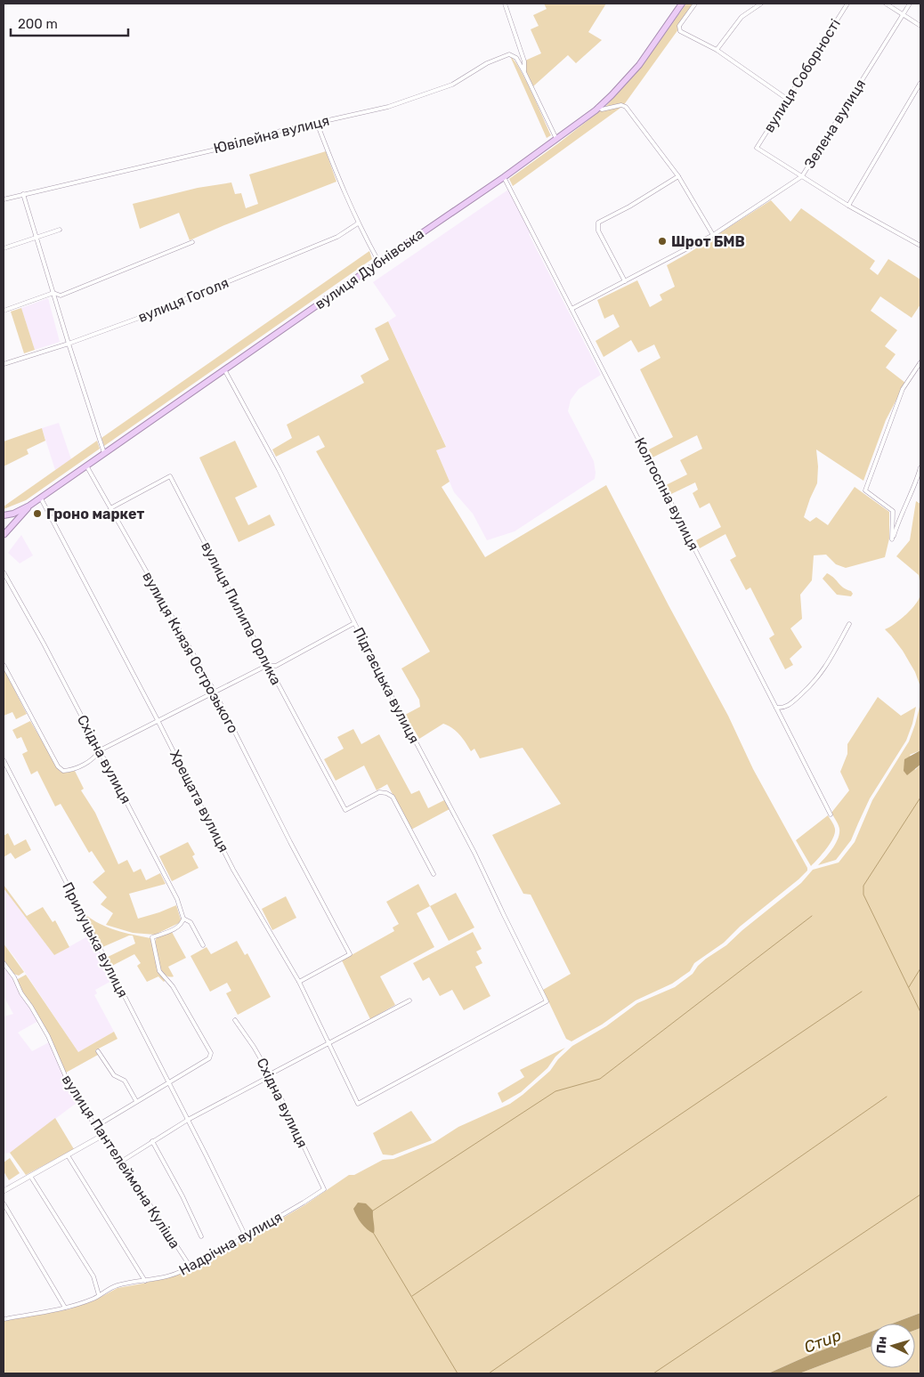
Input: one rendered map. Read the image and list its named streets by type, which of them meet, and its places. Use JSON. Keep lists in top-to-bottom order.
{
  "streets": {
    "highway": ["вулиця Дубнівська"],
    "street": [
      "вулиця Соборності",
      "Зелена вулиця",
      "Ювілейна вулиця",
      "вулиця Гоголя",
      "Колгоспна вулиця",
      "вулиця Пилипа Орлика",
      "вулиця Князя Острозького",
      "Підгаєцька вулиця",
      "Східна вулиця",
      "Хрещата вулиця",
      "Прилуцька вулиця",
      "вулиця Пантелеймона Куліша",
      "Надрічна вулиця"
    ]
  },
  "crossings": [
    ["вулиця Соборності", "Зелена вулиця"],
    ["Зелена вулиця", "Колгоспна вулиця"],
    ["вулиця Дубнівська", "Колгоспна вулиця"],
    ["вулиця Дубнівська", "вулиця Князя Острозького"],
    ["вулиця Дубнівська", "Підгаєцька вулиця"],
    ["вулиця Дубнівська", "Хрещата вулиця"],
    ["вулиця Пилипа Орлика", "вулиця Князя Острозького"],
    ["вулиця Князя Острозького", "Хрещата вулиця"],
    ["Підгаєцька вулиця", "Хрещата вулиця"],
    ["Східна вулиця", "Надрічна вулиця"],
    ["Прилуцька вулиця", "Надрічна вулиця"],
    ["вулиця Пантелеймона Куліша", "Надрічна вулиця"]
  ],
  "water": ["Стир"],
  "places": ["Шрот БМВ", "Гроно маркет"],
  "scale_bar": "200 m",
  "north": "left"
}
